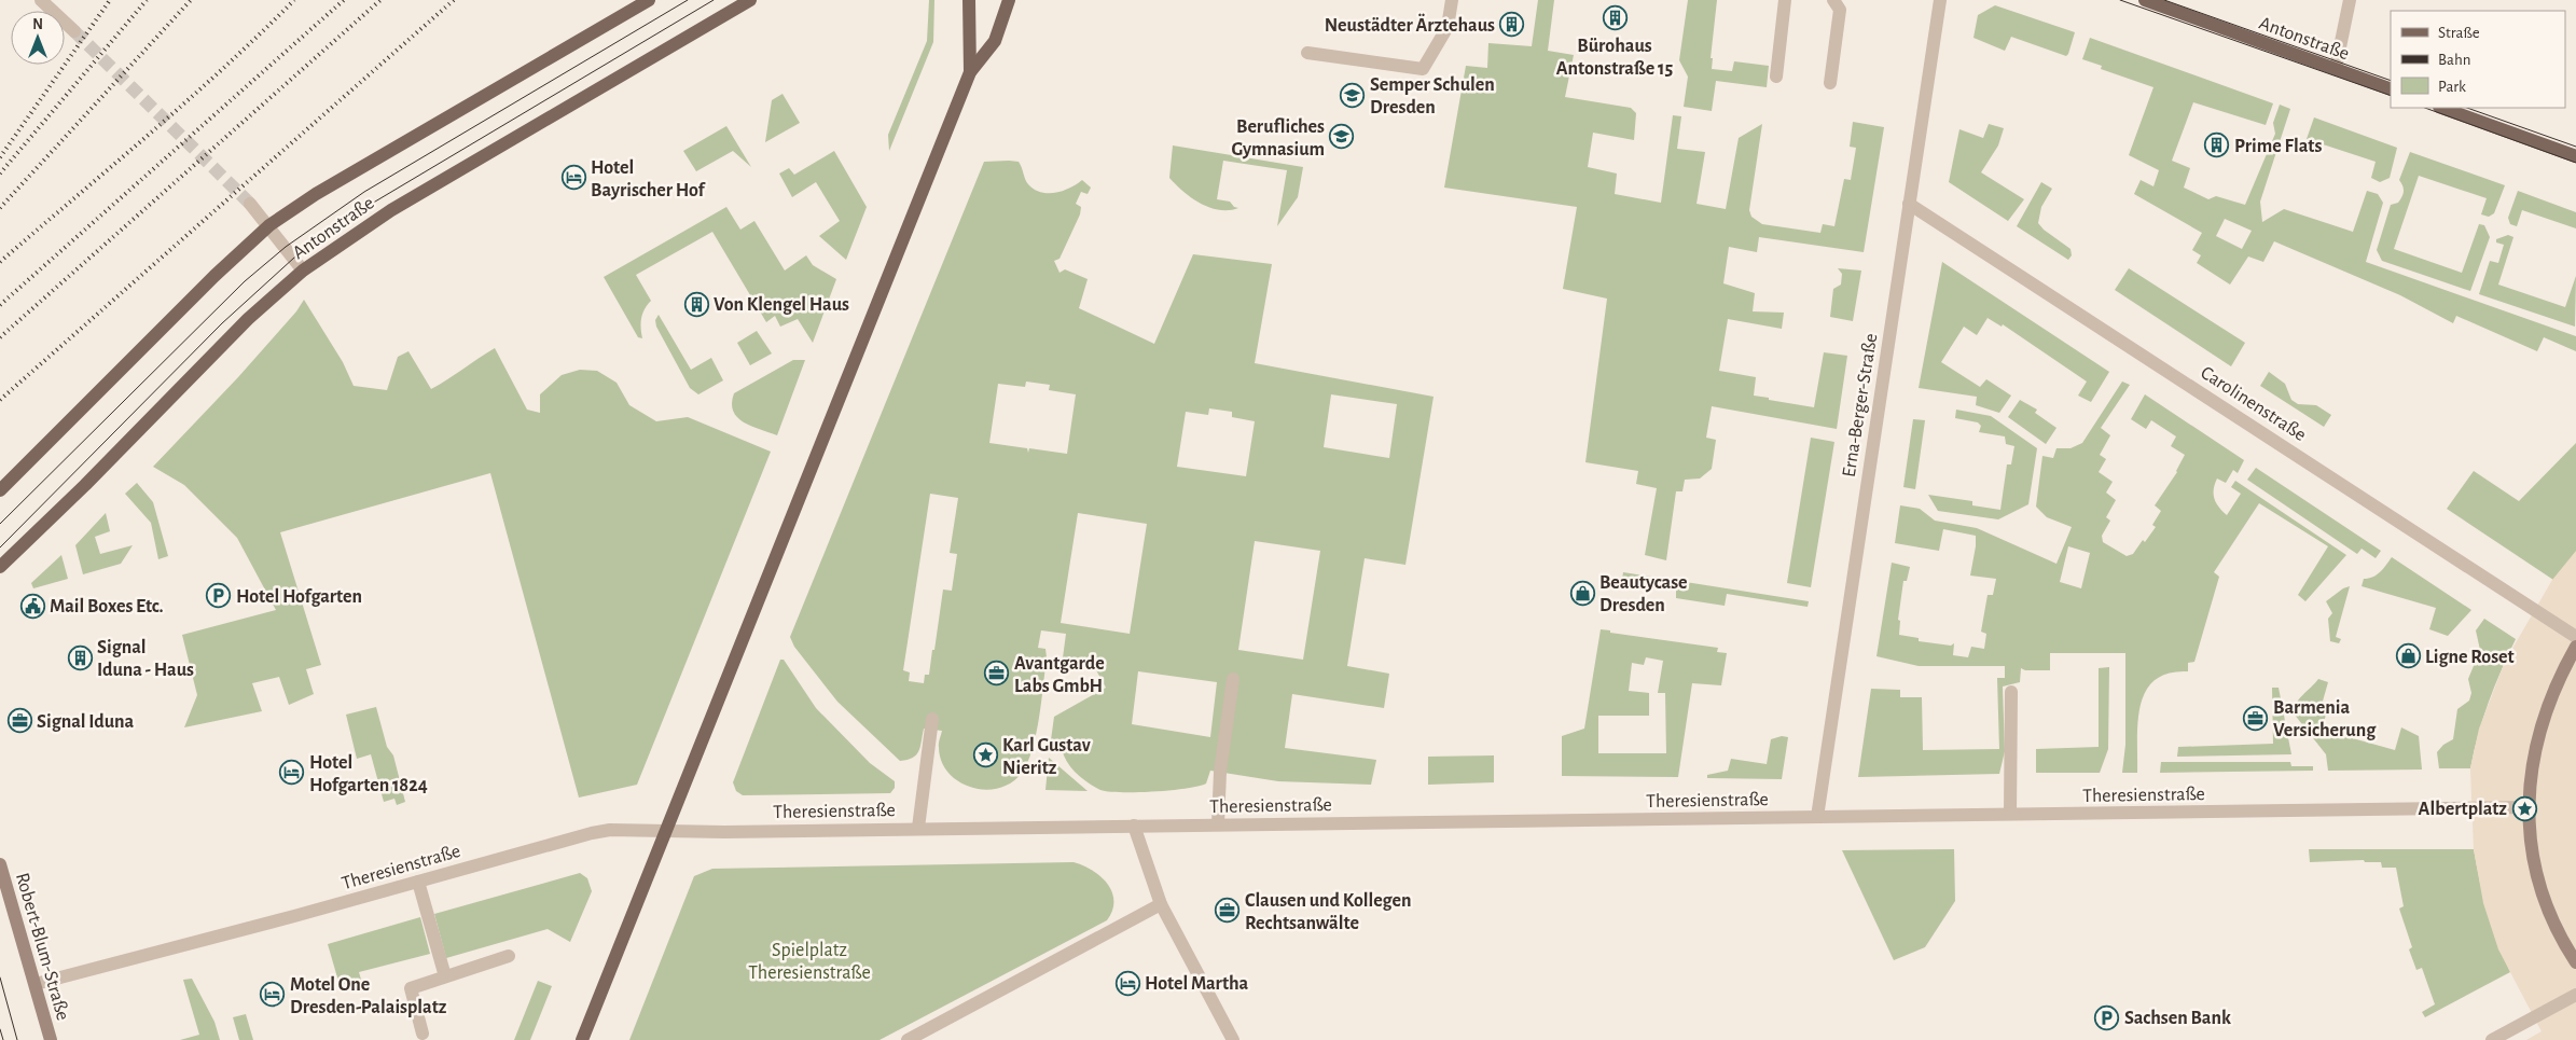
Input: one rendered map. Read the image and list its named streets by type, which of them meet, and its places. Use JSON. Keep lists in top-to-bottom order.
{
  "streets": {
    "main road": ["Antonstraße", "Robert-Blum-Straße"],
    "street": ["Carolinenstraße", "Erna-Berger-Straße", "Theresienstraße"]
  },
  "crossings": [
    ["Carolinenstraße", "Erna-Berger-Straße"],
    ["Erna-Berger-Straße", "Theresienstraße"],
    ["Theresienstraße", "Robert-Blum-Straße"]
  ],
  "parks": ["Spielplatz Theresienstraße"],
  "places": {
    "building": [
      "Bürohaus Antonstraße 15",
      "Neustädter Ärztehaus",
      "Prime Flats",
      "Von Klengel Haus",
      "Signal Iduna - Haus"
    ],
    "school or university": ["Semper Schulen Dresden", "Berufliches Gymnasium"],
    "hotel": [
      "Hotel Bayrischer Hof",
      "Hotel Hofgarten 1824",
      "Hotel Martha",
      "Motel One Dresden-Palaisplatz"
    ],
    "shop": ["Beautycase Dresden", "Ligne Roset"],
    "parking": ["Hotel Hofgarten", "Sachsen Bank"],
    "public building": ["Mail Boxes Etc."],
    "office": [
      "Avantgarde Labs GmbH",
      "Barmenia Versicherung",
      "Signal Iduna",
      "Clausen und Kollegen Rechtsanwälte"
    ],
    "place": ["Karl Gustav Nieritz", "Albertplatz"]
  },
  "legend": ["Straße", "Bahn", "Park"],
  "north": "top"
}
